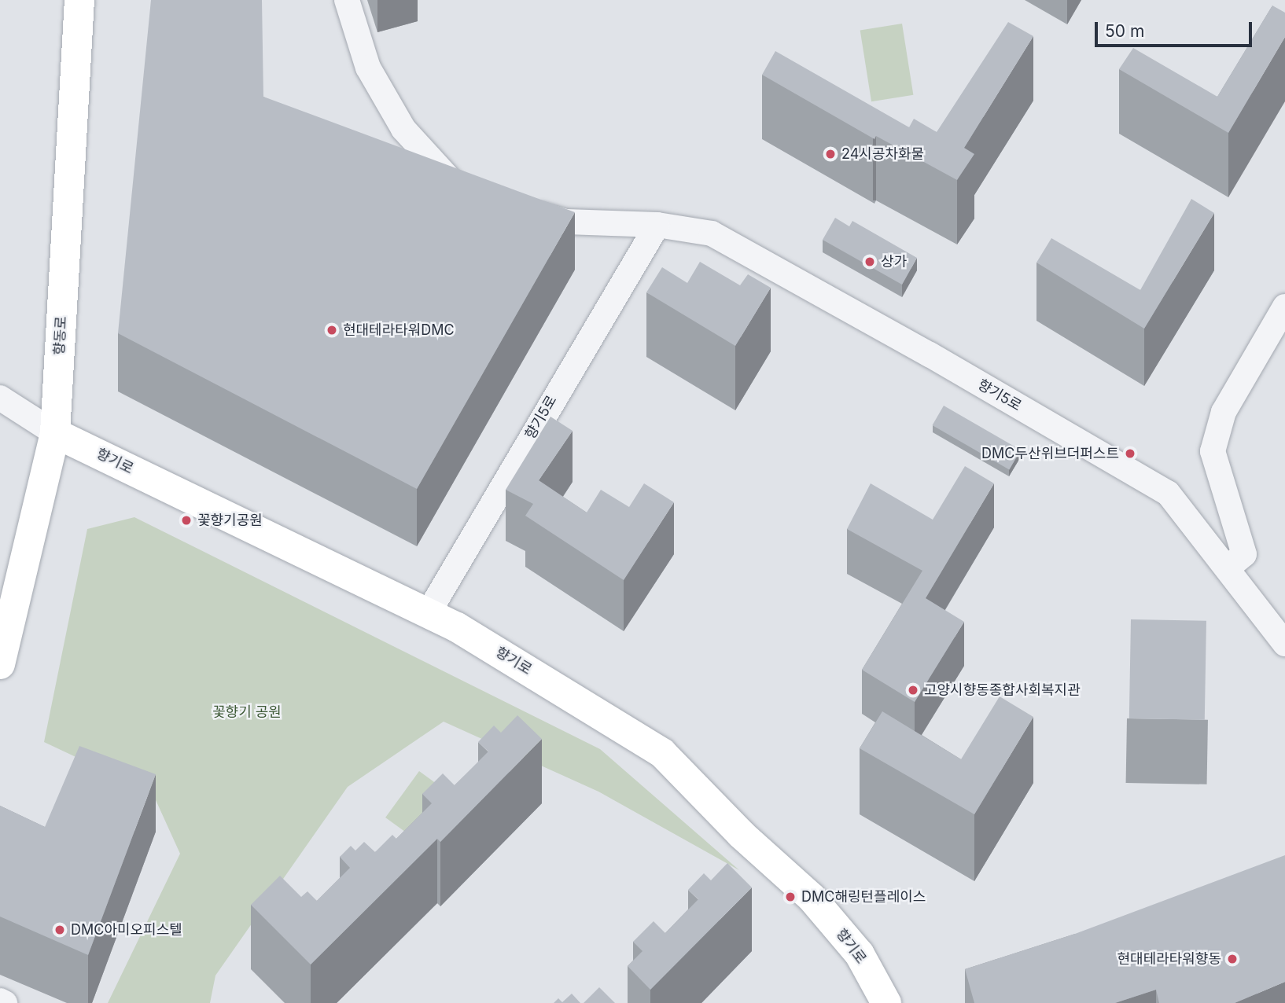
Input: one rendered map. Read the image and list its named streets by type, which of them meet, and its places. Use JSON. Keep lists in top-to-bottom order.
{
  "streets": {
    "main road": ["향동로", "향기로"],
    "street": ["향기5로"]
  },
  "crossings": [
    ["향동로", "향기로"],
    ["향기5로", "향기로"]
  ],
  "parks": ["꽃향기 공원"],
  "places": [
    "24시공차화물",
    "상가",
    "현대테라타워DMC",
    "DMC두산위브더퍼스트",
    "꽃향기공원",
    "고양시향동종합사회복지관",
    "DMC해링턴플레이스",
    "DMC아미오피스텔",
    "현대테라타워향동"
  ],
  "scale_bar": "50 m"
}
